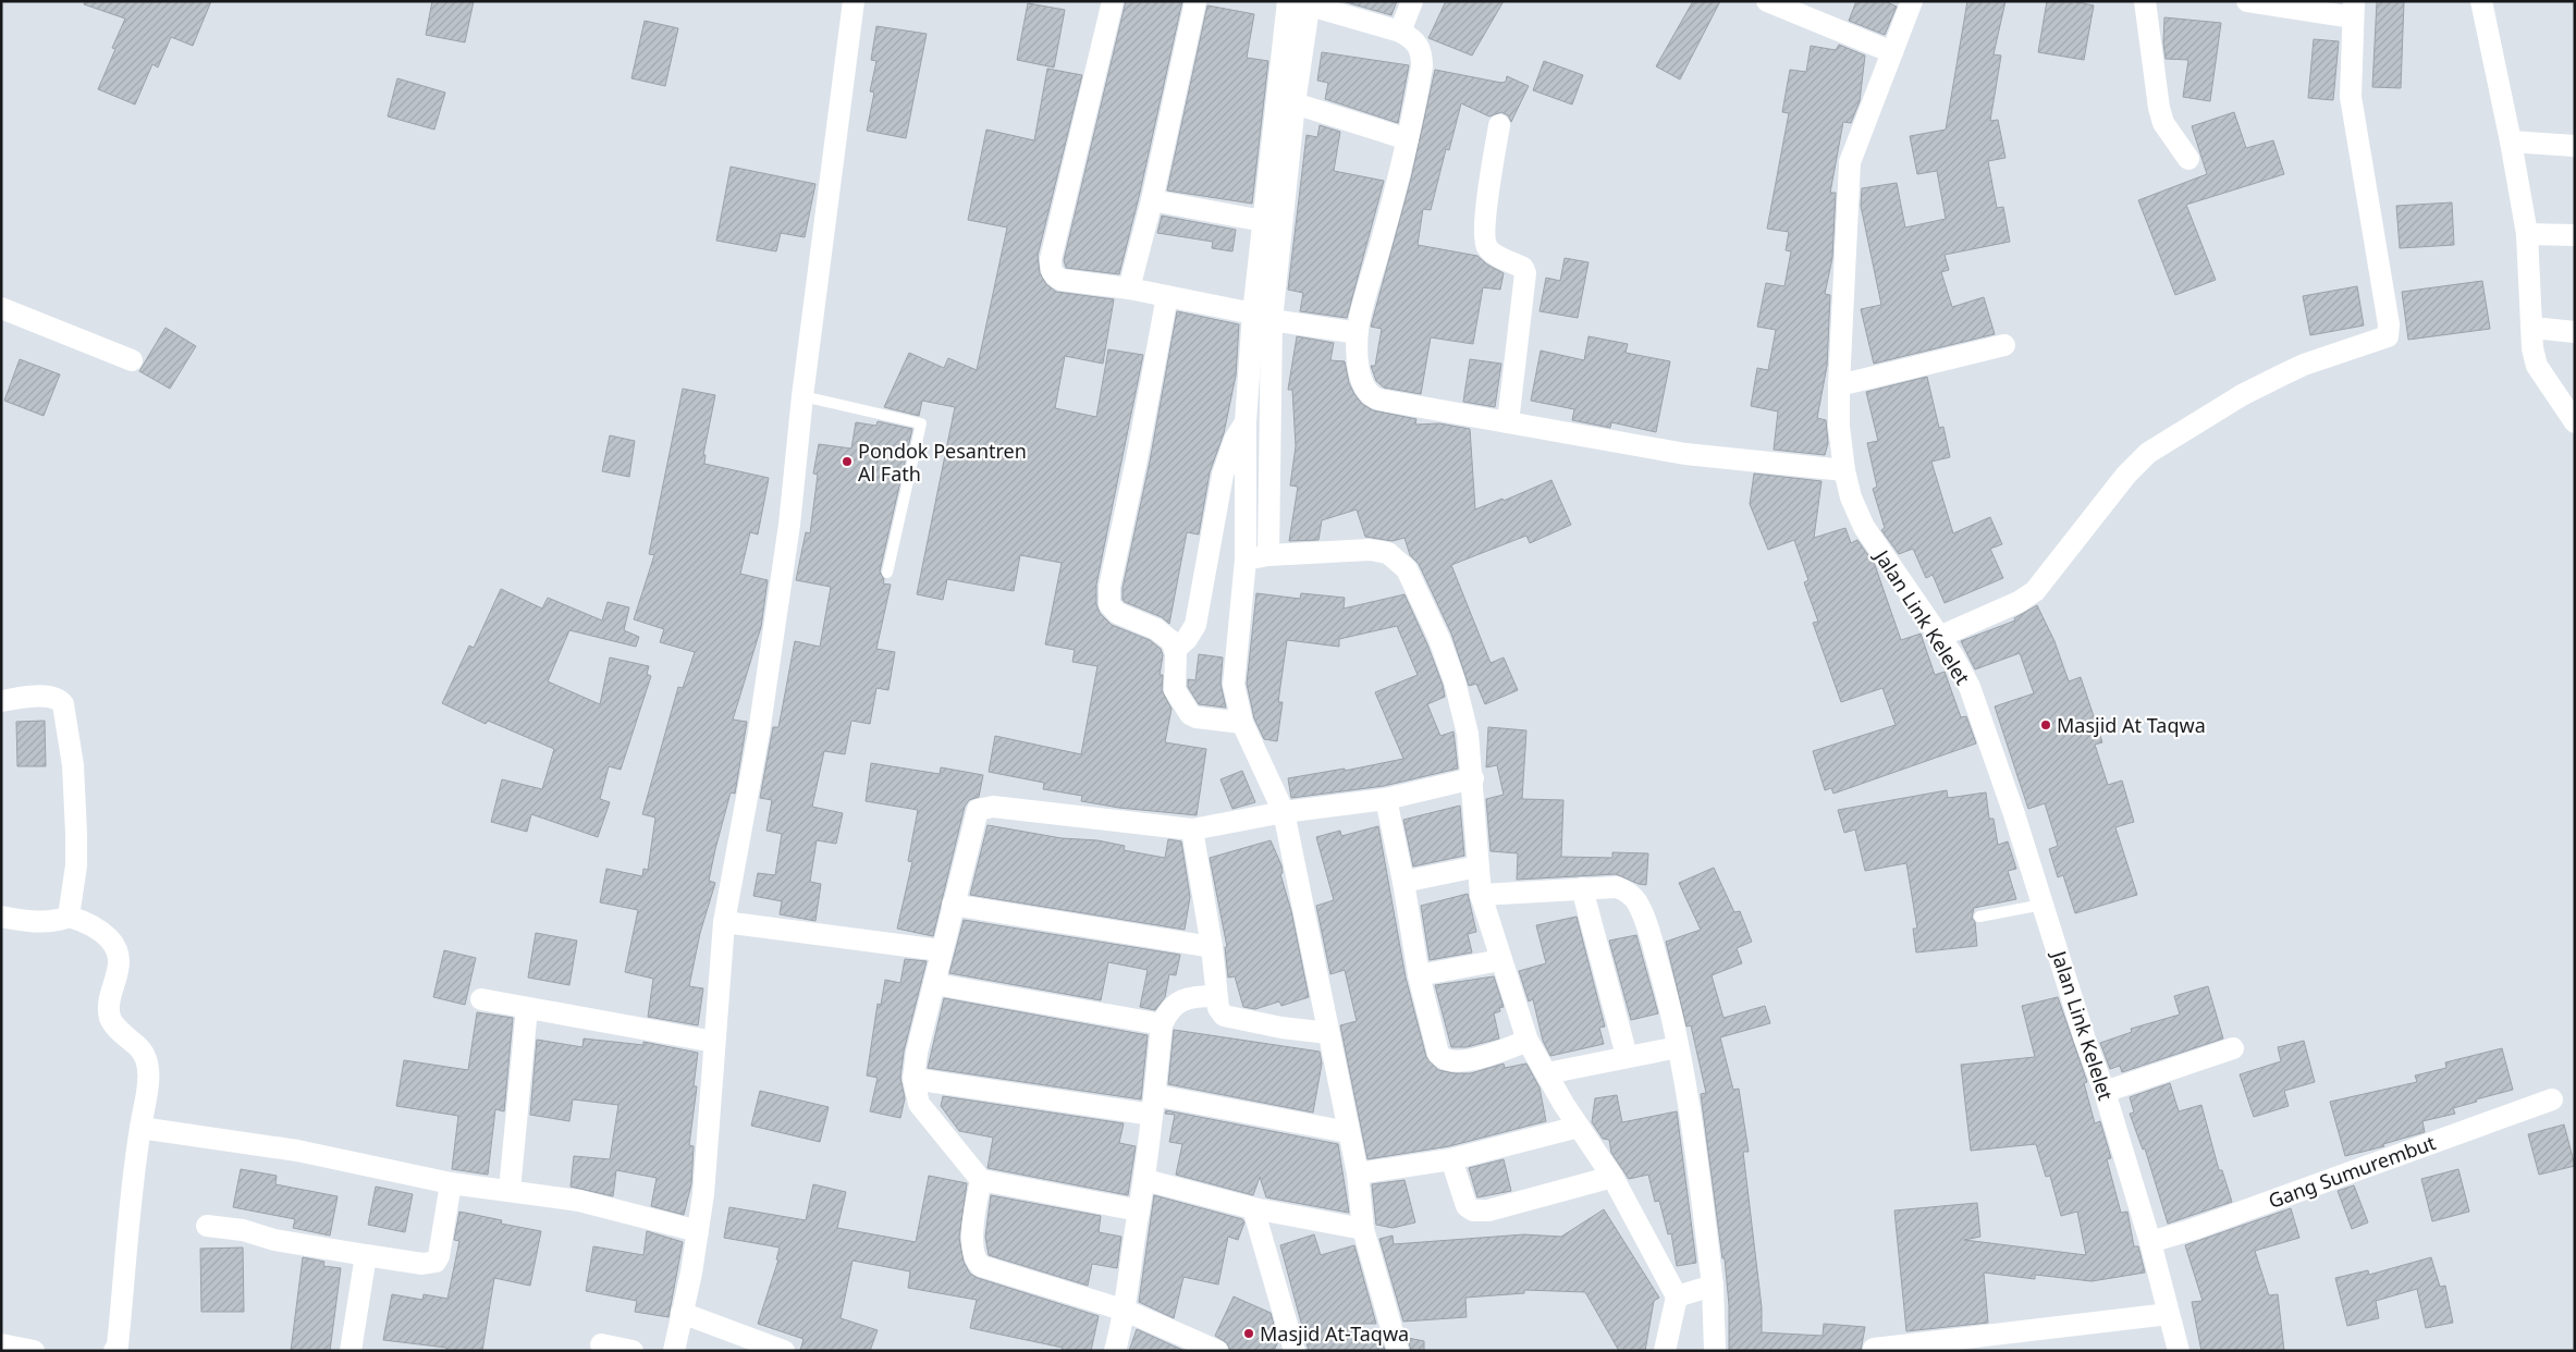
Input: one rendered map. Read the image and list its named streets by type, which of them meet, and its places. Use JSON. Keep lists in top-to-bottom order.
{
  "streets": {
    "street": ["Jalan Link Kelelet", "Gang Sumurembut"]
  },
  "crossings": [
    ["Jalan Link Kelelet", "Gang Sumurembut"]
  ],
  "places": ["Pondok Pesantren Al Fath", "Masjid At Taqwa", "Masjid At-Taqwa"]
}
